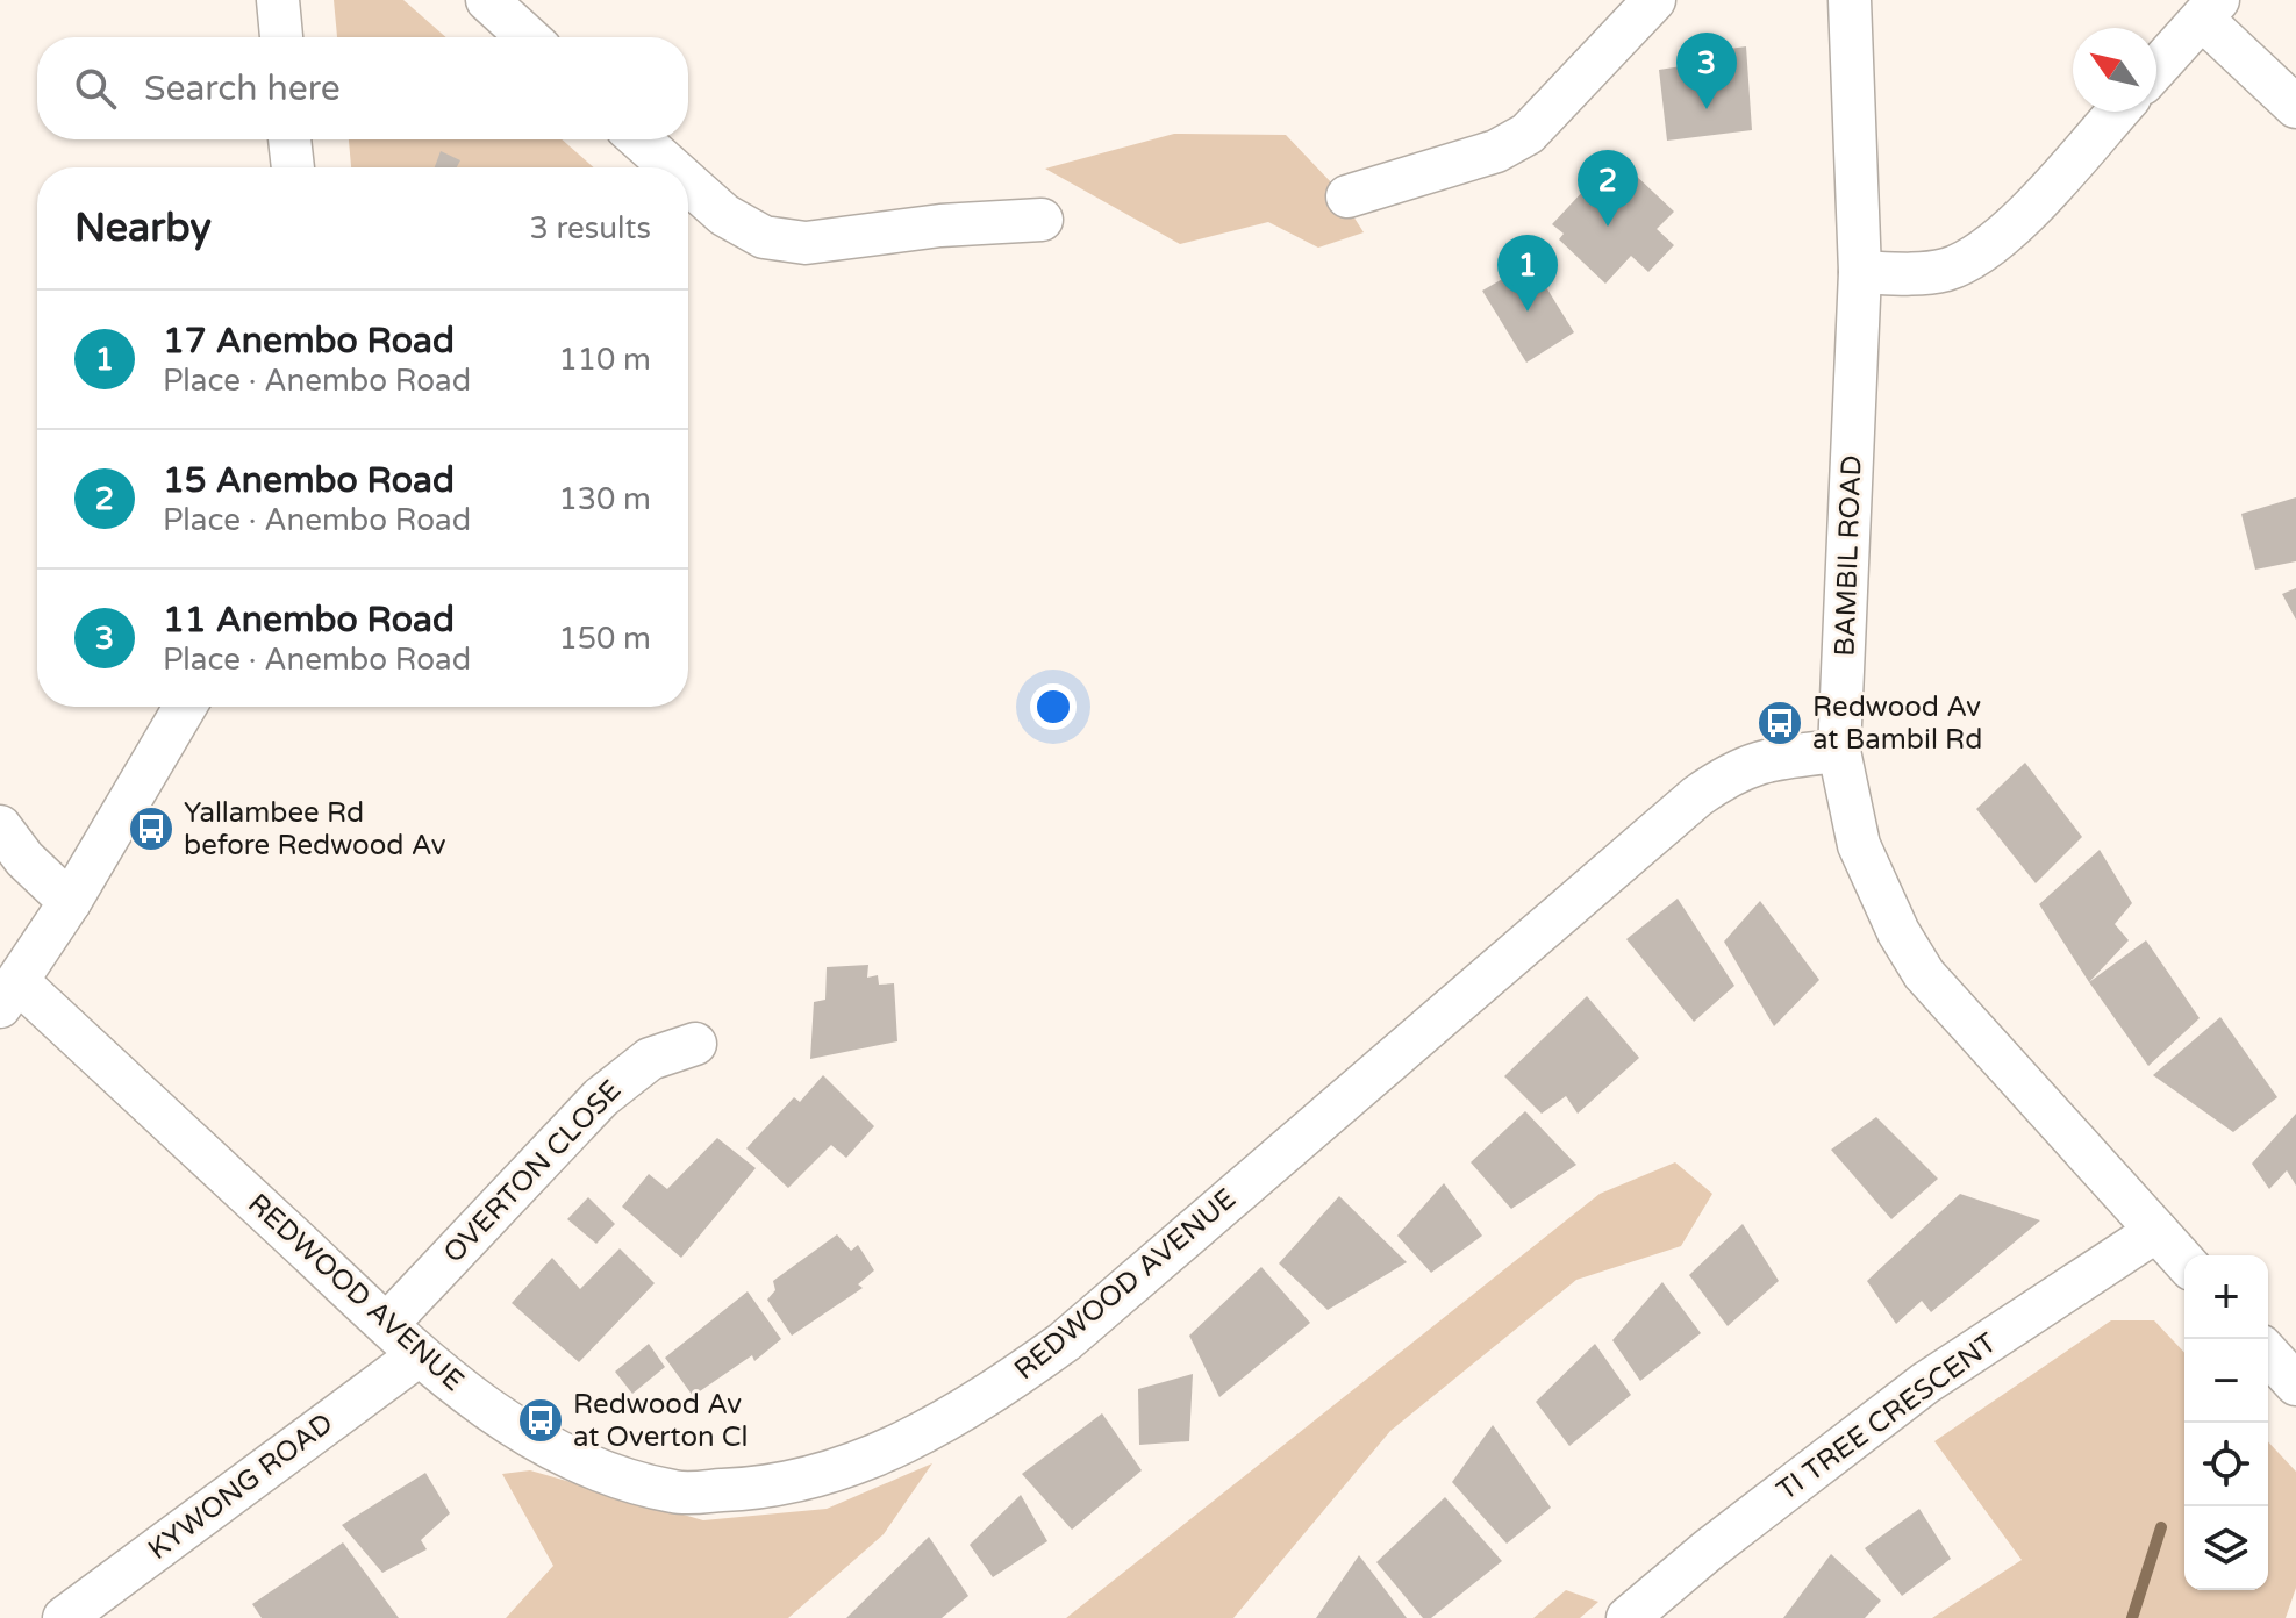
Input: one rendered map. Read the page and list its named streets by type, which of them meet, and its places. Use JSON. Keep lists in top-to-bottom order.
{
  "streets": {
    "street": [
      "BAMBIL ROAD",
      "OVERTON CLOSE",
      "REDWOOD AVENUE",
      "TI TREE CRESCENT",
      "KYWONG ROAD"
    ]
  },
  "crossings": [
    ["BAMBIL ROAD", "REDWOOD AVENUE"],
    ["BAMBIL ROAD", "TI TREE CRESCENT"],
    ["OVERTON CLOSE", "REDWOOD AVENUE"],
    ["REDWOOD AVENUE", "KYWONG ROAD"]
  ],
  "places": {
    "bus stop": ["Redwood Av at Bambil Rd", "Yallambee Rd before Redwood Av", "Redwood Av at Overton Cl"]
  },
  "north": "top left",
  "page": {
    "pins": ["3", "2", "1"],
    "search": "Search here",
    "heading": ["Nearby", "3 results"],
    "list": [
      {
        "mark": "1",
        "name": "17 Anembo Road",
        "note": "Place · Anembo Road",
        "value": "110 m"
      },
      {
        "mark": "2",
        "name": "15 Anembo Road",
        "note": "Place · Anembo Road",
        "value": "130 m"
      },
      {
        "mark": "3",
        "name": "11 Anembo Road",
        "note": "Place · Anembo Road",
        "value": "150 m"
      }
    ],
    "map_buttons": ["+", "−"]
  }
}
